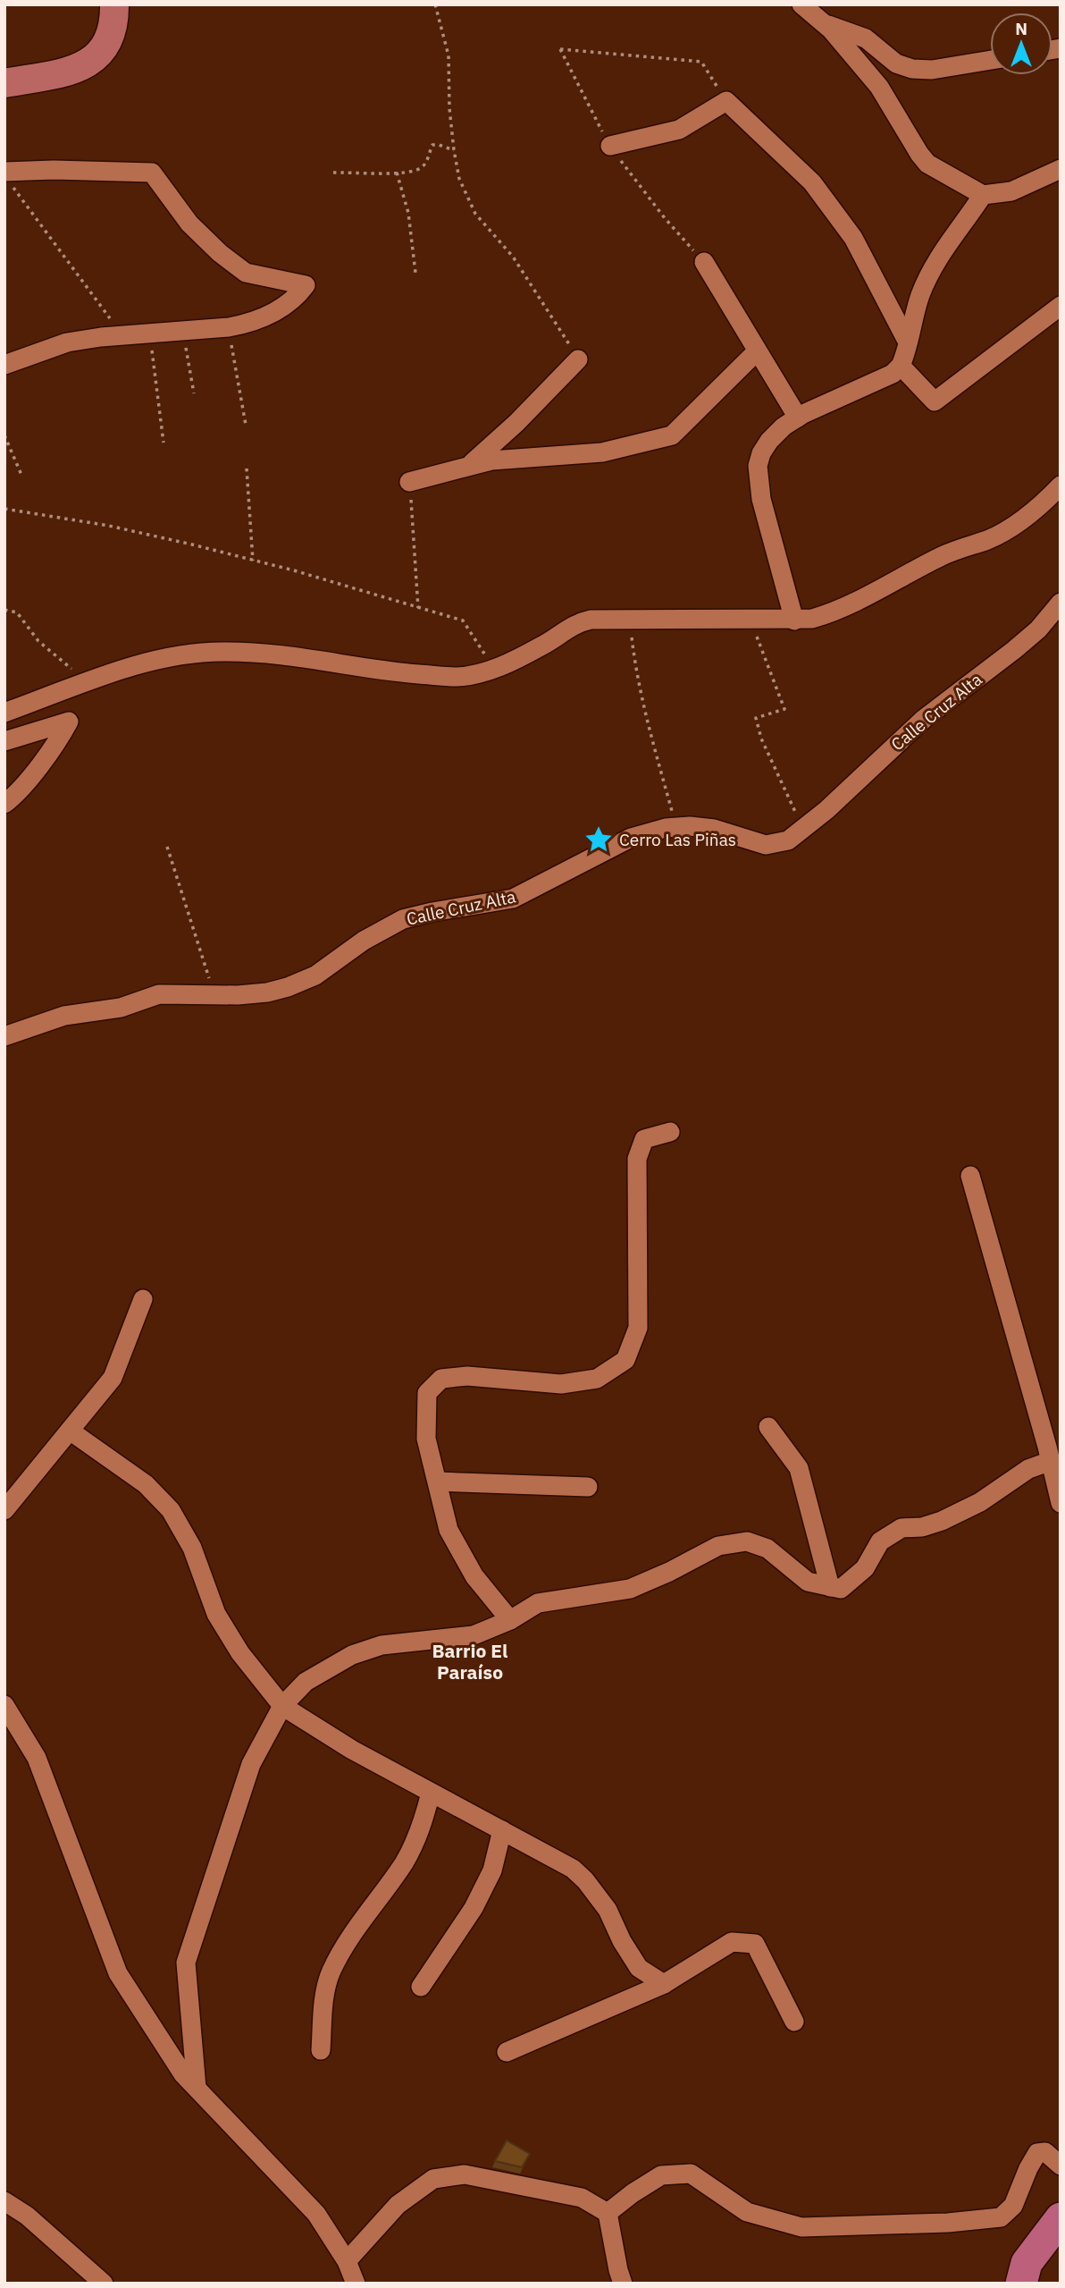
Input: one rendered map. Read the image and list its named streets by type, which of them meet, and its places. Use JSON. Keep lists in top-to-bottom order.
{
  "streets": {
    "street": ["Calle Cruz Alta"]
  },
  "districts": ["Barrio El Paraíso"],
  "places": {
    "place": ["Cerro Las Piñas"]
  },
  "north": "top"
}
